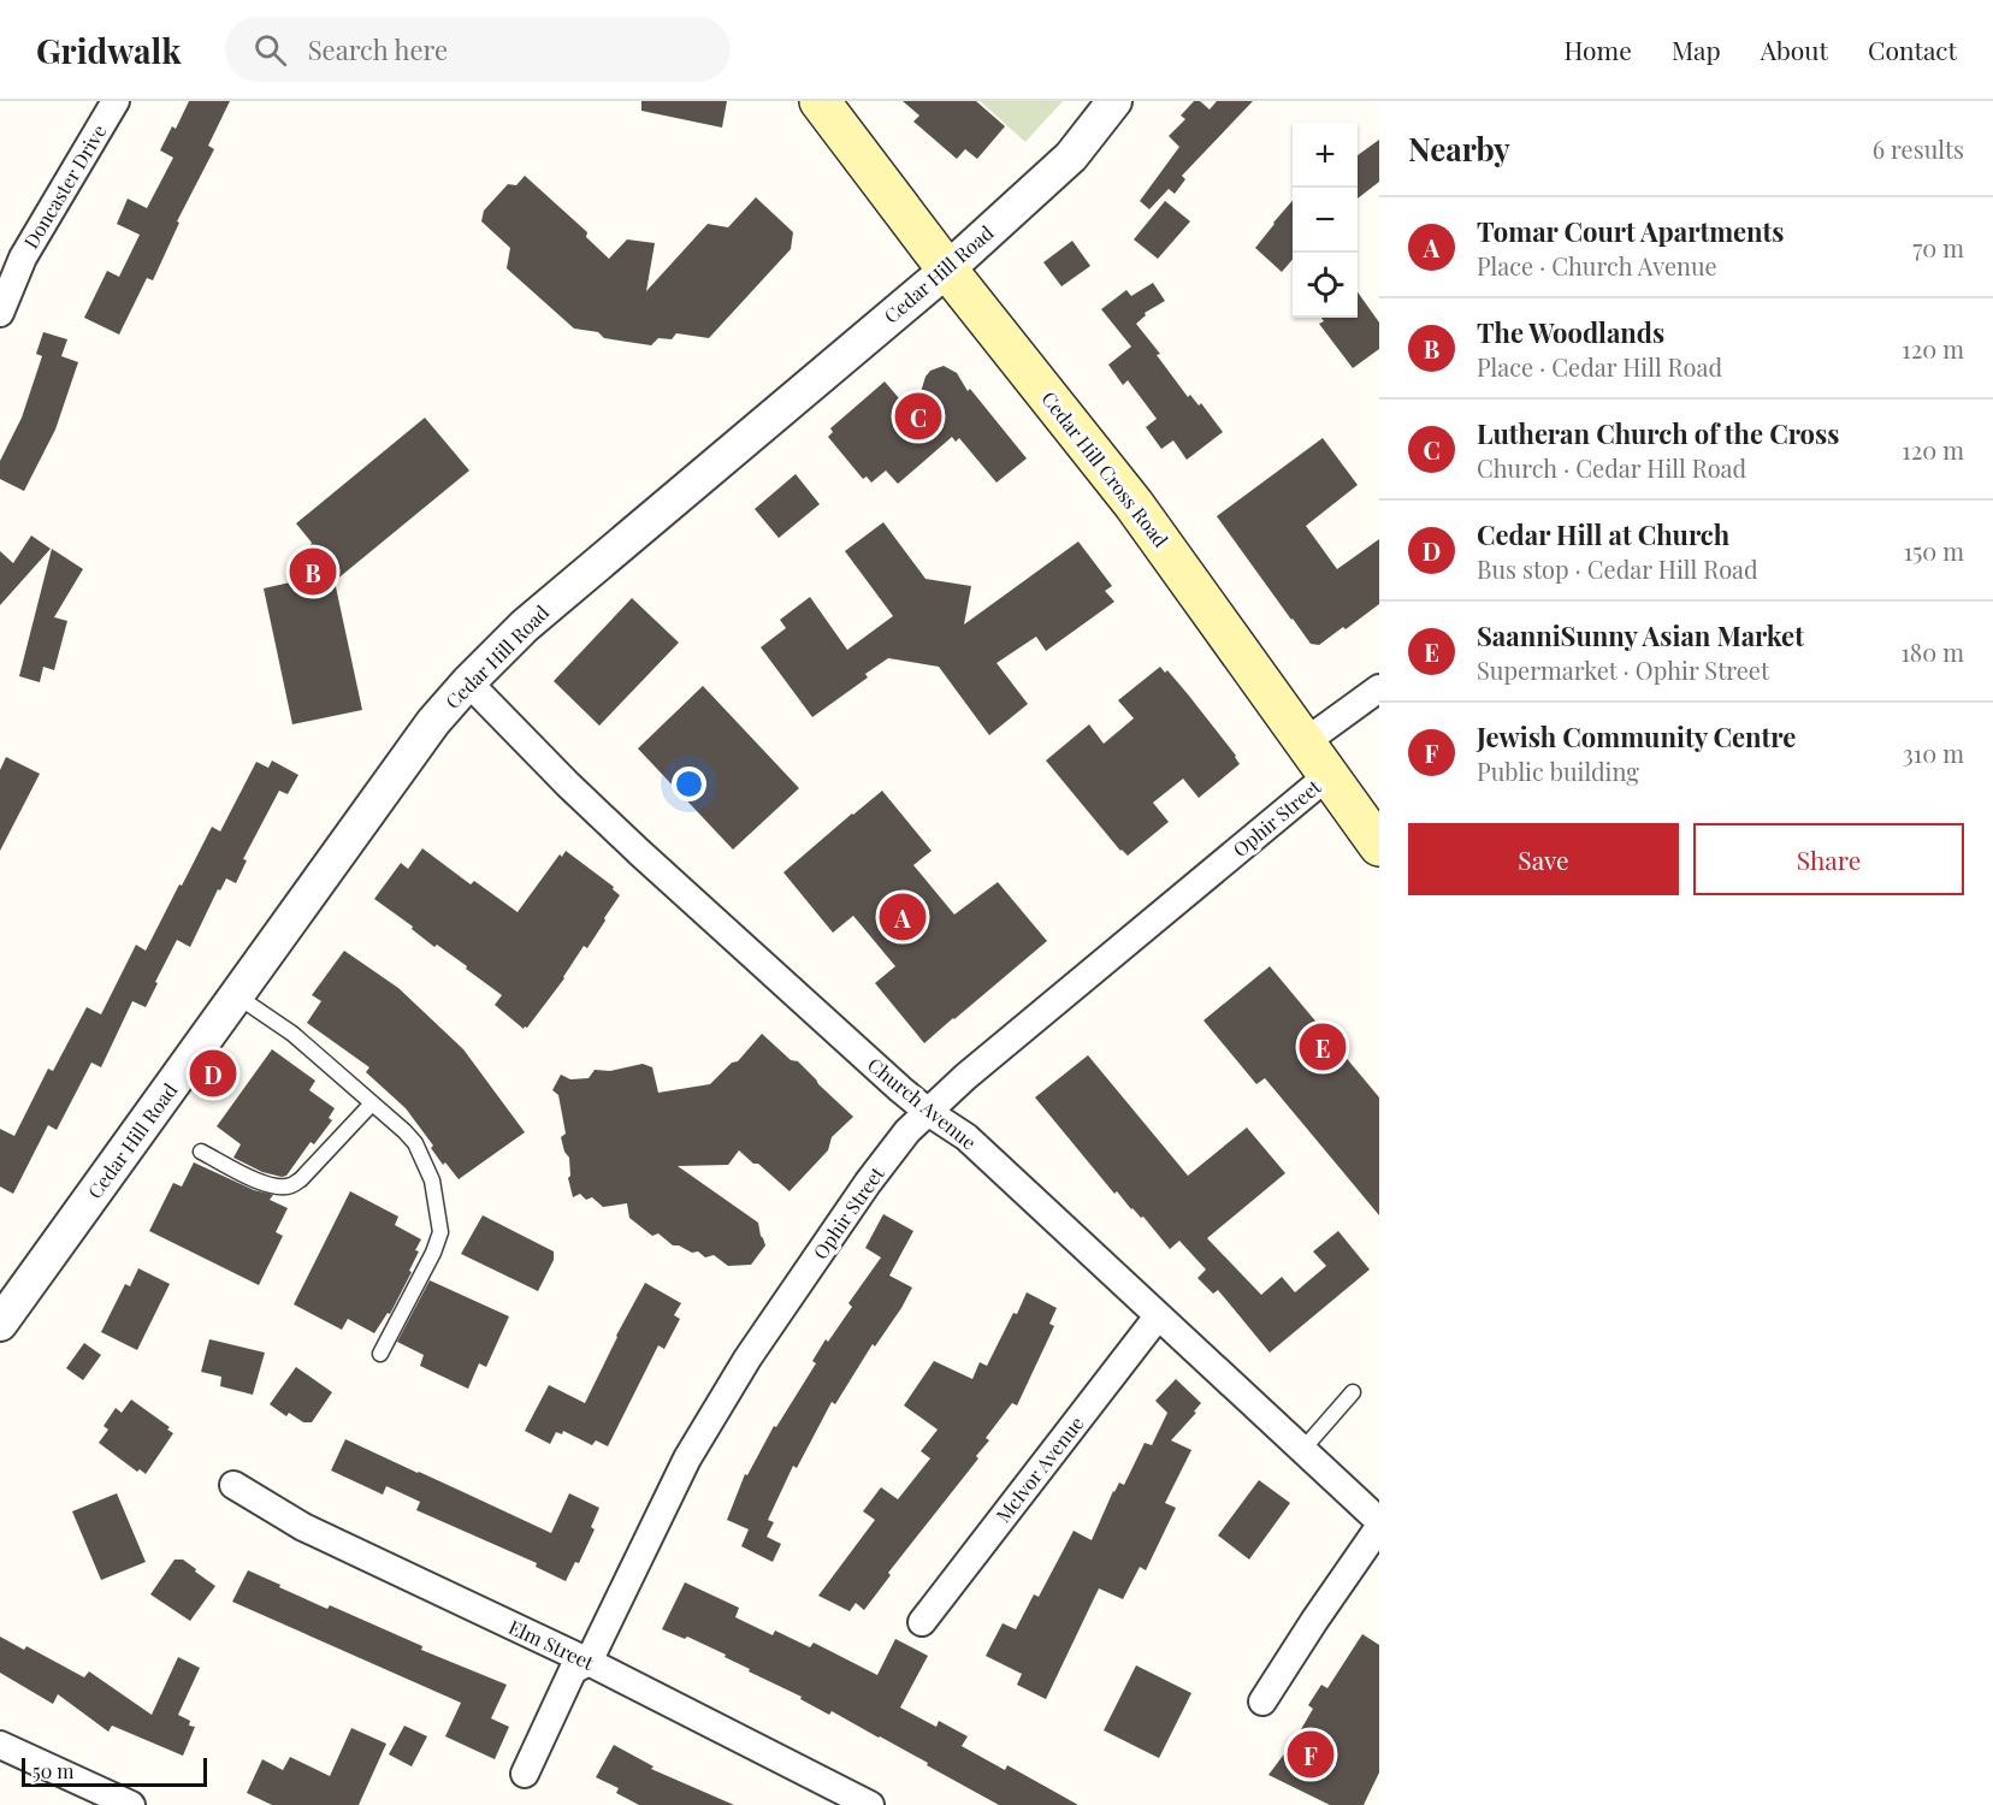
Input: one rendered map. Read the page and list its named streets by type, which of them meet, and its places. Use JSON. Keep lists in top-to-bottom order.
{
  "streets": {
    "main road": ["Cedar Hill Cross Road"],
    "street": [
      "Doncaster Drive",
      "Cedar Hill Road",
      "Ophir Street",
      "Church Avenue",
      "McIvor Avenue",
      "Elm Street"
    ]
  },
  "crossings": [
    ["Cedar Hill Road", "Cedar Hill Cross Road"],
    ["Cedar Hill Road", "Church Avenue"],
    ["Cedar Hill Cross Road", "Ophir Street"],
    ["Ophir Street", "Church Avenue"],
    ["Ophir Street", "Elm Street"],
    ["Church Avenue", "McIvor Avenue"]
  ],
  "scale_bar": "50 m",
  "page": {
    "header": "Gridwalk",
    "search": "Search here",
    "nav": [
      "Home",
      "Map",
      "About",
      "Contact"
    ],
    "heading": ["Nearby", "6 results"],
    "map_buttons": ["+", "−"],
    "list": [
      {
        "mark": "A",
        "name": "Tomar Court Apartments",
        "note": "Place · Church Avenue",
        "value": "70 m"
      },
      {
        "mark": "B",
        "name": "The Woodlands",
        "note": "Place · Cedar Hill Road",
        "value": "120 m"
      },
      {
        "mark": "C",
        "name": "Lutheran Church of the Cross",
        "note": "Church · Cedar Hill Road",
        "value": "120 m"
      },
      {
        "mark": "D",
        "name": "Cedar Hill at Church",
        "note": "Bus stop · Cedar Hill Road",
        "value": "150 m"
      },
      {
        "mark": "E",
        "name": "SaanniSunny Asian Market",
        "note": "Supermarket · Ophir Street",
        "value": "180 m"
      },
      {
        "mark": "F",
        "name": "Jewish Community Centre",
        "note": "Public building",
        "value": "310 m"
      }
    ],
    "pins": [
      "C",
      "B",
      "A",
      "E",
      "D",
      "F"
    ],
    "buttons": ["Save", "Share"],
    "scale": "50 m"
  }
}
